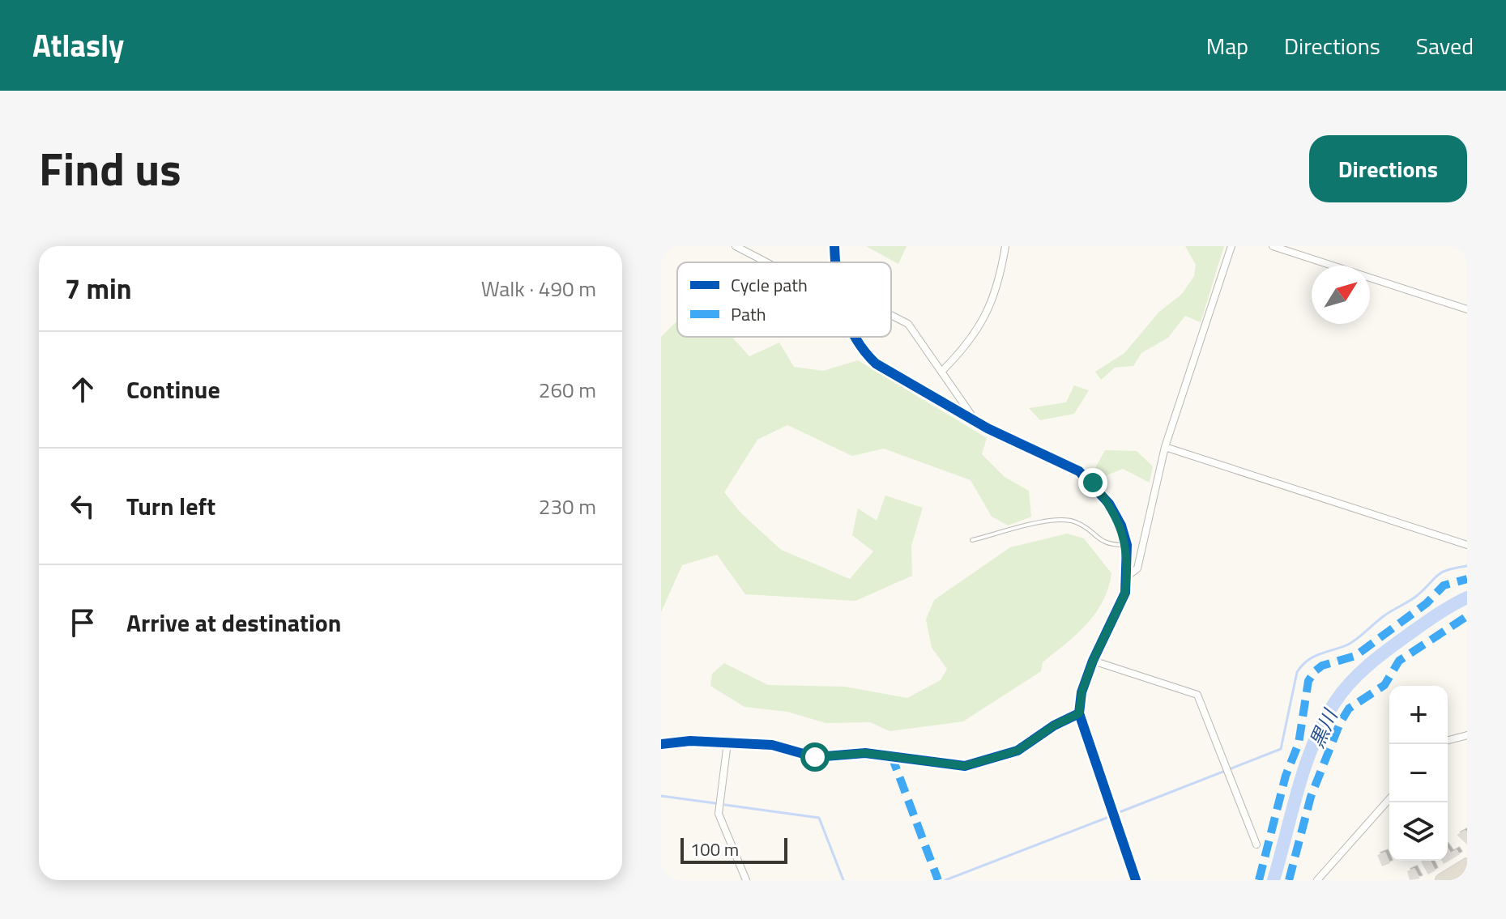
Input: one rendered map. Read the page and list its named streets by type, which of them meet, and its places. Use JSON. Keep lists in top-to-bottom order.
{
  "water": ["黒川"],
  "legend": ["Cycle path", "Path"],
  "scale_bar": "100 m",
  "north": "top right",
  "page": {
    "header": "Atlasly",
    "nav": ["Map", "Directions", "Saved"],
    "title": "Find us",
    "buttons": "Directions",
    "heading": ["7 min", "Walk · 490 m"],
    "list": [
      ["Continue", "260 m"],
      ["Turn left", "230 m"],
      "Arrive at destination"
    ],
    "map_buttons": ["+", "−"],
    "scale": "100 m"
  }
}
